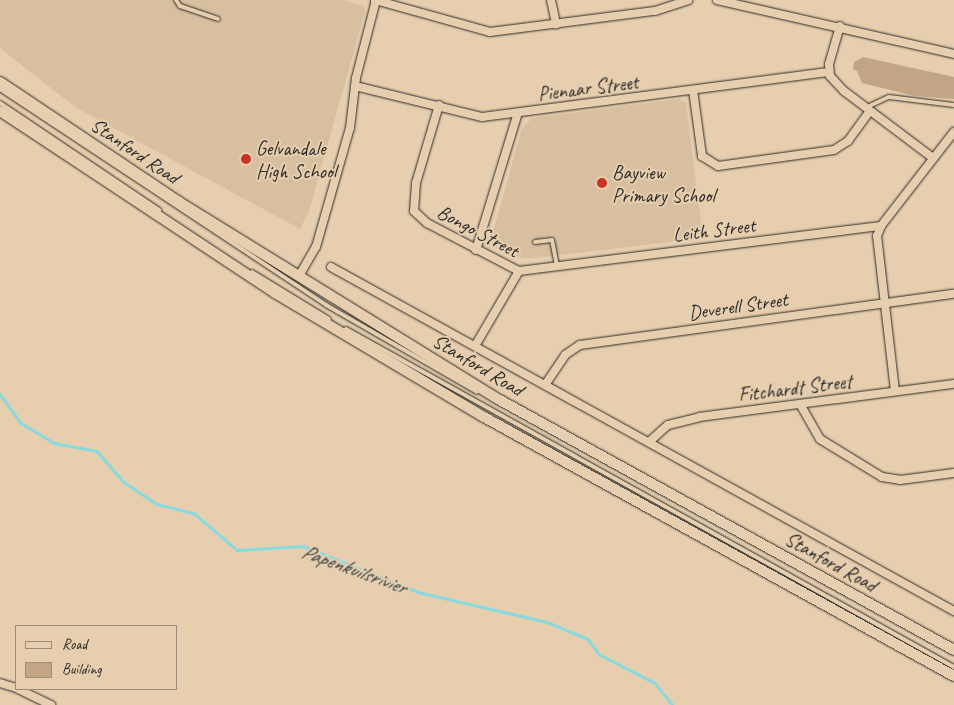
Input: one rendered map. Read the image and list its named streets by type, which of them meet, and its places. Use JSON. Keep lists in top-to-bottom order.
{
  "streets": {
    "main road": ["Stanford Road"],
    "street": [
      "Pienaar Street",
      "Leith Street",
      "Bongo Street",
      "Deverell Street",
      "Fitchardt Street"
    ]
  },
  "crossings": [
    ["Pienaar Street", "Bongo Street"],
    ["Stanford Road", "Deverell Street"],
    ["Stanford Road", "Fitchardt Street"],
    ["Leith Street", "Bongo Street"]
  ],
  "water": ["Papenkuilsrivier"],
  "places": ["Gelvandale High School", "Bayview Primary School"],
  "legend": ["Road", "Building"]
}
